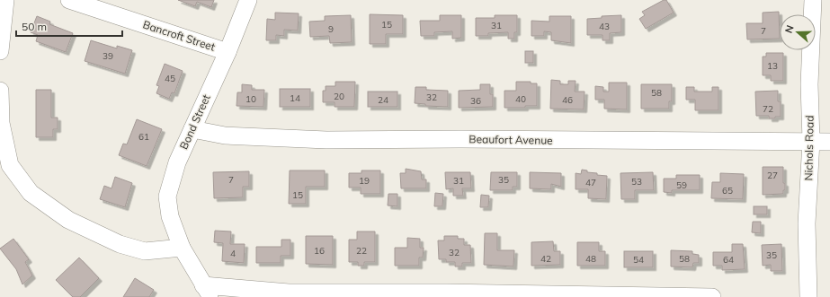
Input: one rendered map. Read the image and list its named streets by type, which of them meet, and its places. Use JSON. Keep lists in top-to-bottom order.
{
  "streets": {
    "street": [
      "Bancroft Street",
      "Bond Street",
      "Beaufort Avenue",
      "Nichols Road"
    ]
  },
  "crossings": [
    ["Bancroft Street", "Bond Street"],
    ["Bond Street", "Beaufort Avenue"],
    ["Beaufort Avenue", "Nichols Road"]
  ],
  "house_numbers": [
    "15",
    "31",
    "43",
    "9",
    "7",
    "39",
    "13",
    "45",
    "58",
    "20",
    "32",
    "14",
    "10",
    "40",
    "24",
    "46",
    "36",
    "72",
    "61",
    "27",
    "7",
    "35",
    "19",
    "31",
    "53",
    "47",
    "59",
    "65",
    "15",
    "16",
    "22",
    "32",
    "4",
    "35",
    "42",
    "48",
    "58",
    "54",
    "64"
  ],
  "scale_bar": "50 m",
  "north": "left"
}
